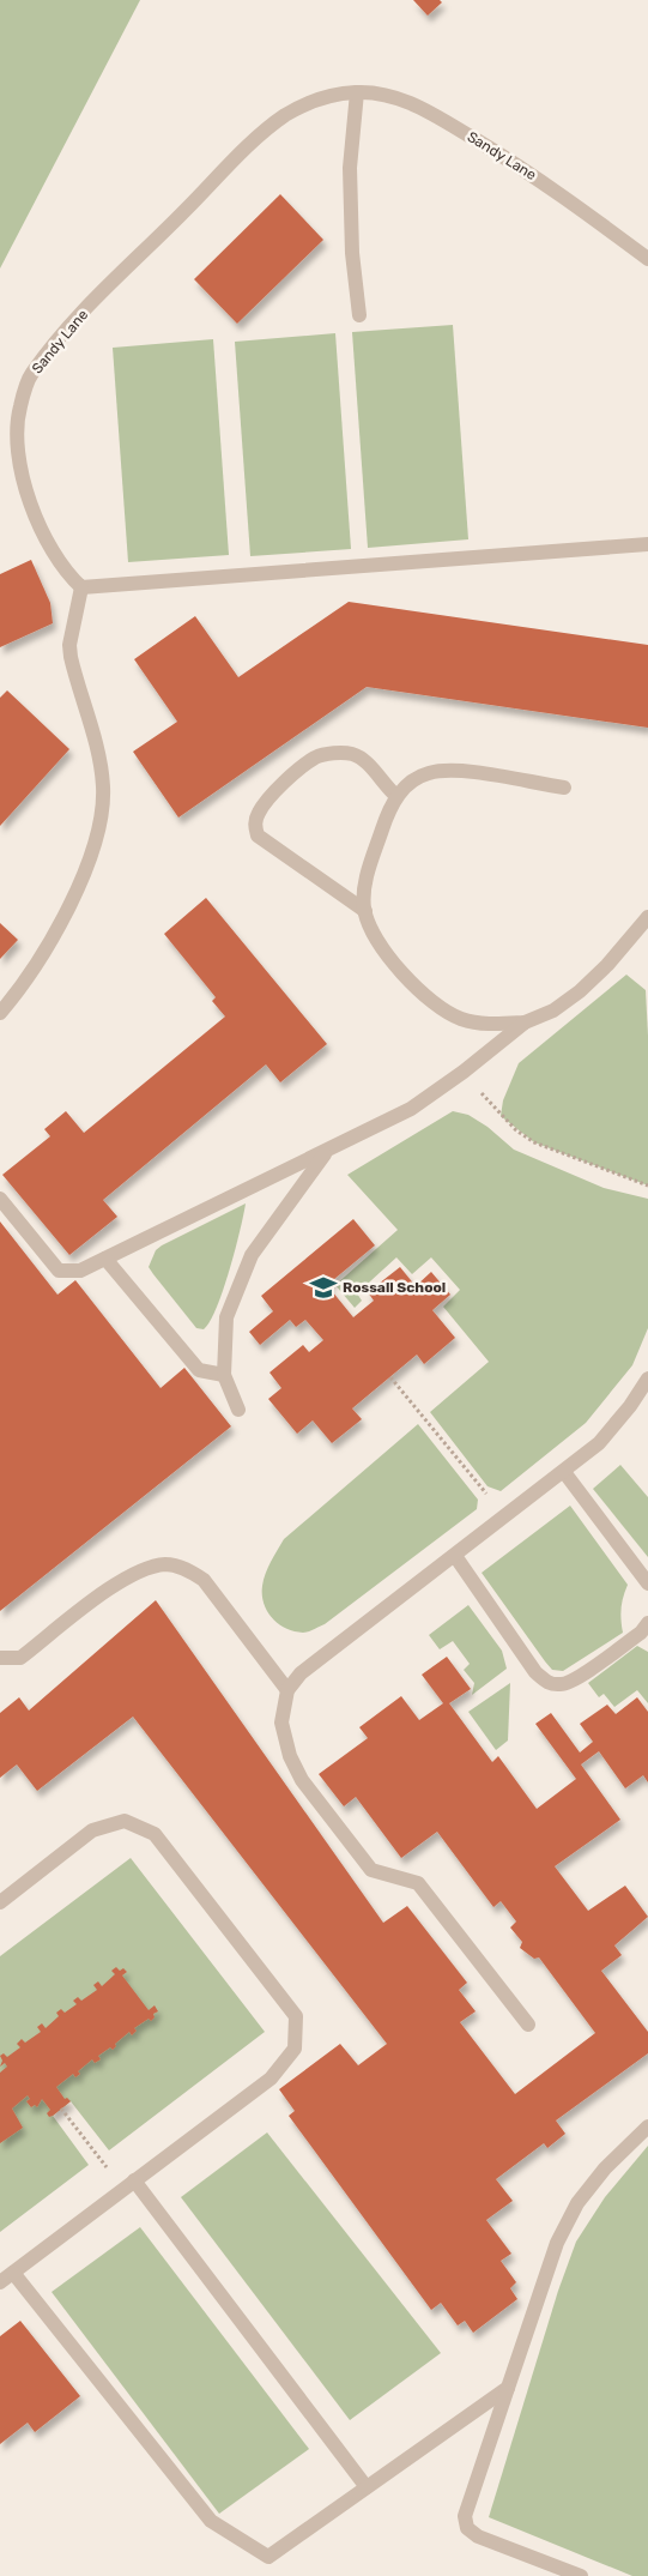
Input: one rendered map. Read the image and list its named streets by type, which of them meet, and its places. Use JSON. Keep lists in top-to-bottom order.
{
  "streets": {
    "lane": ["Sandy Lane"]
  },
  "places": {
    "school or university": ["Rossall School"]
  }
}
